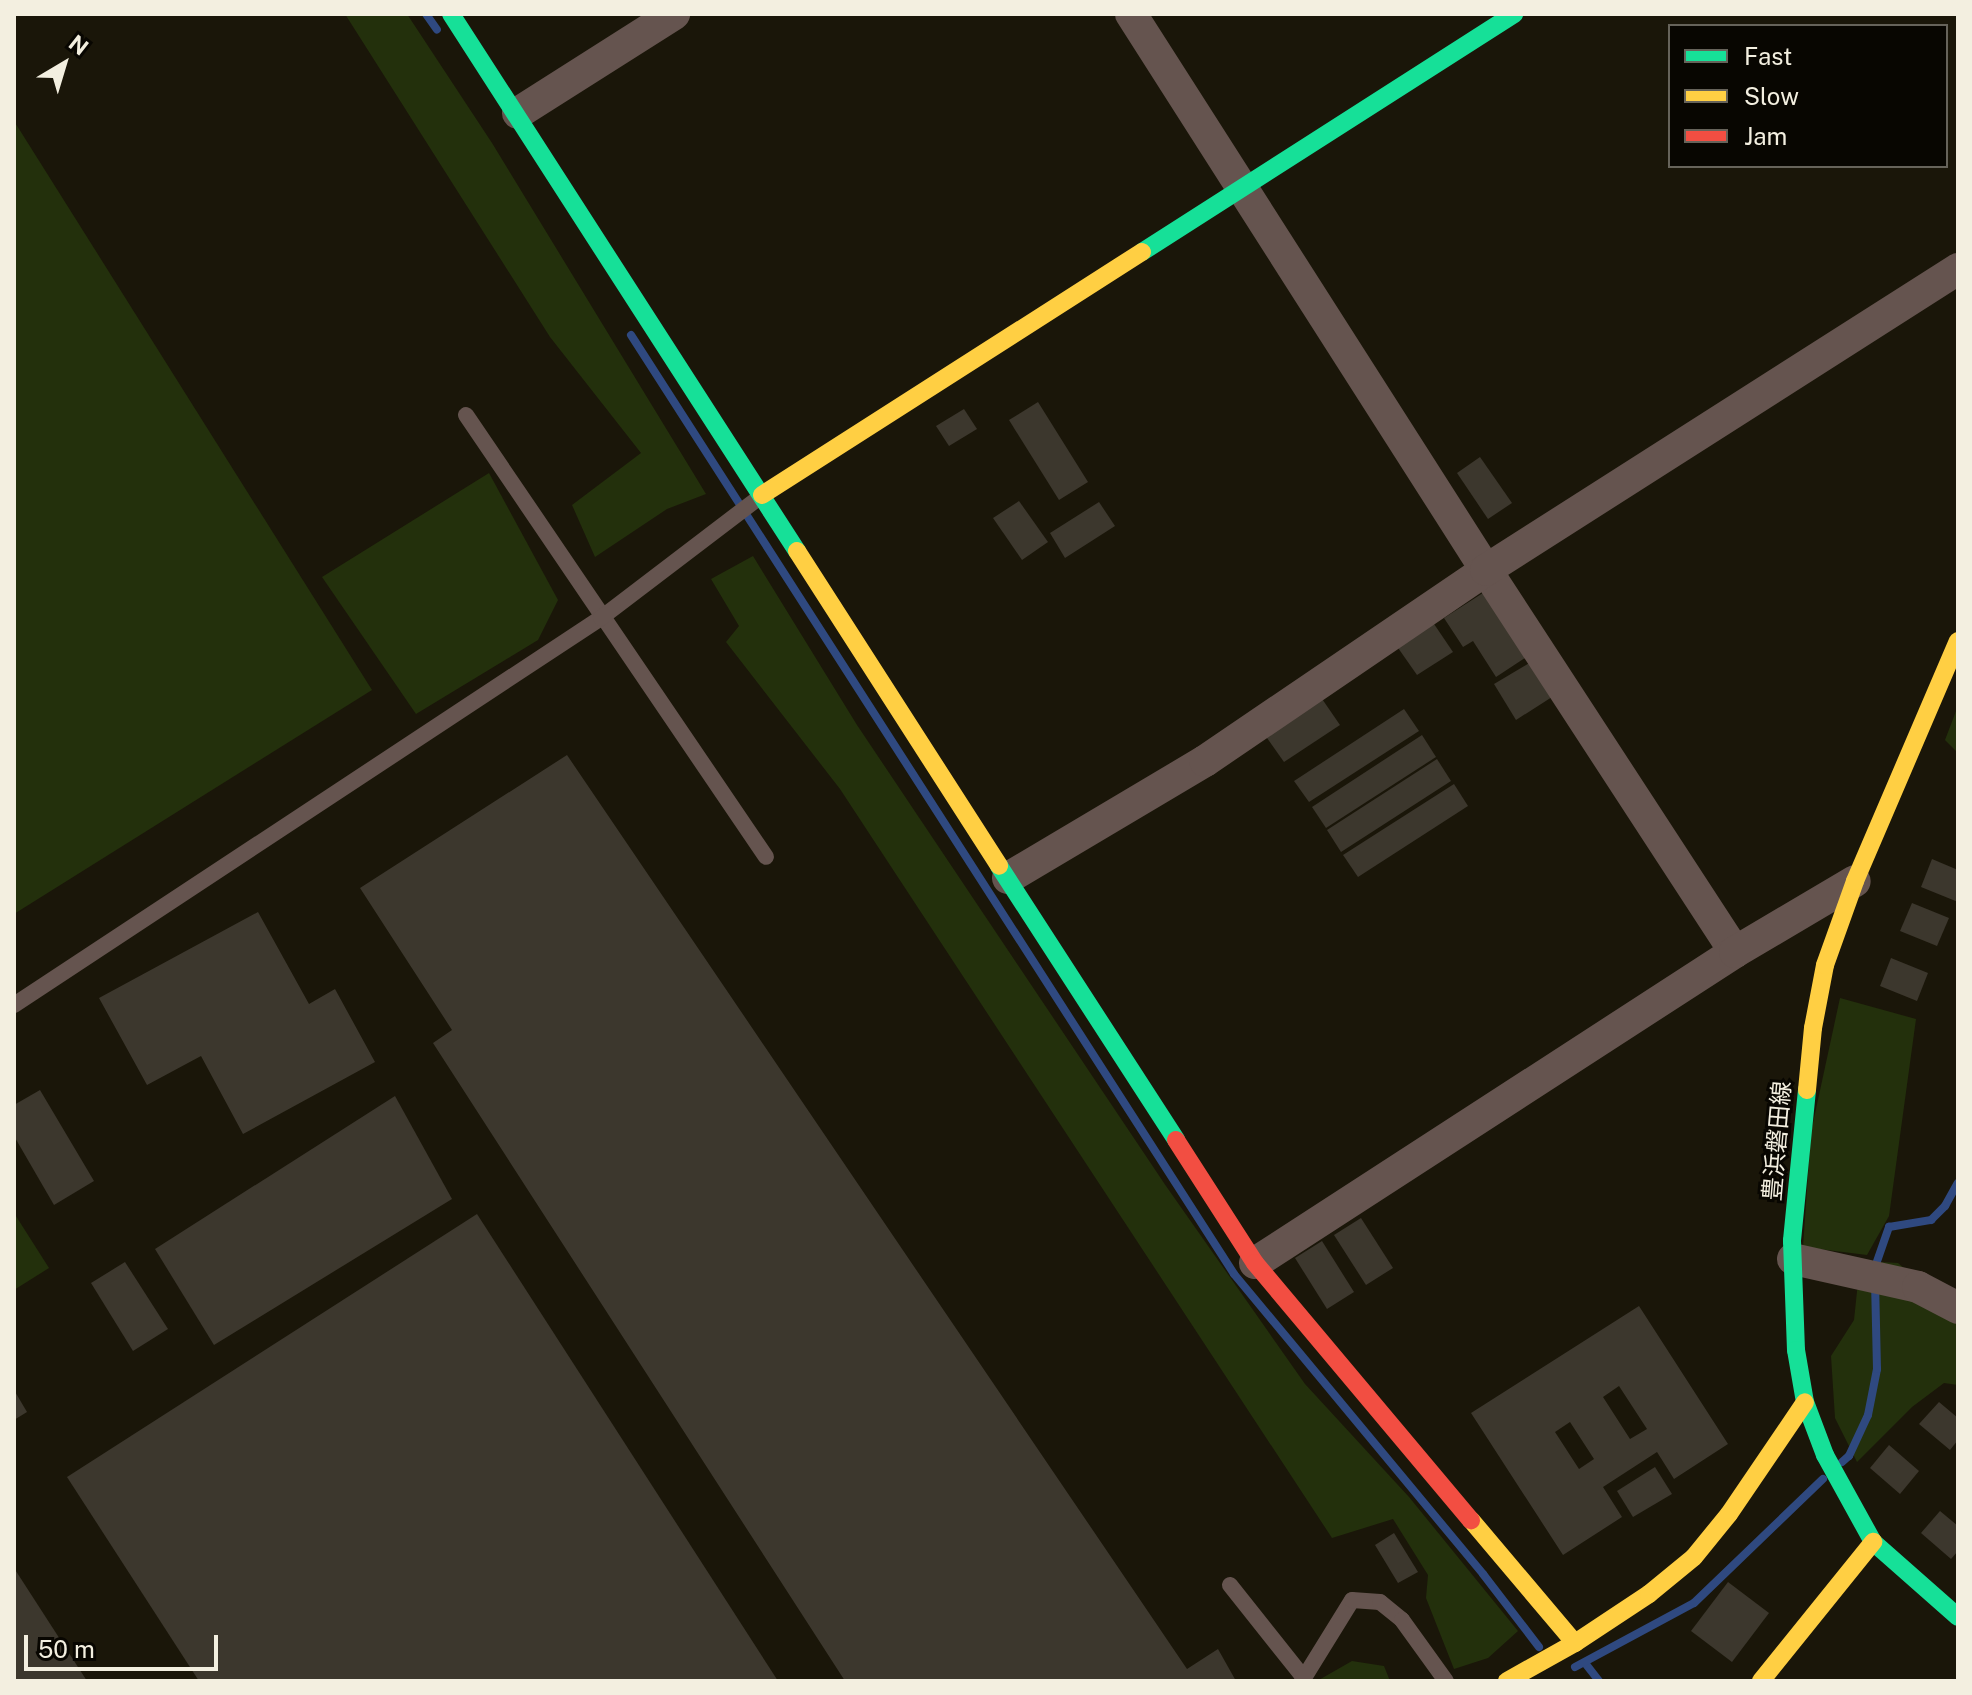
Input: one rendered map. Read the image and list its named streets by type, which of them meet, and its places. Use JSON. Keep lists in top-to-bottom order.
{
  "streets": {
    "street": ["豊浜磐田線"]
  },
  "legend": ["Fast", "Slow", "Jam"],
  "scale_bar": "50 m",
  "north": "top right"
}
